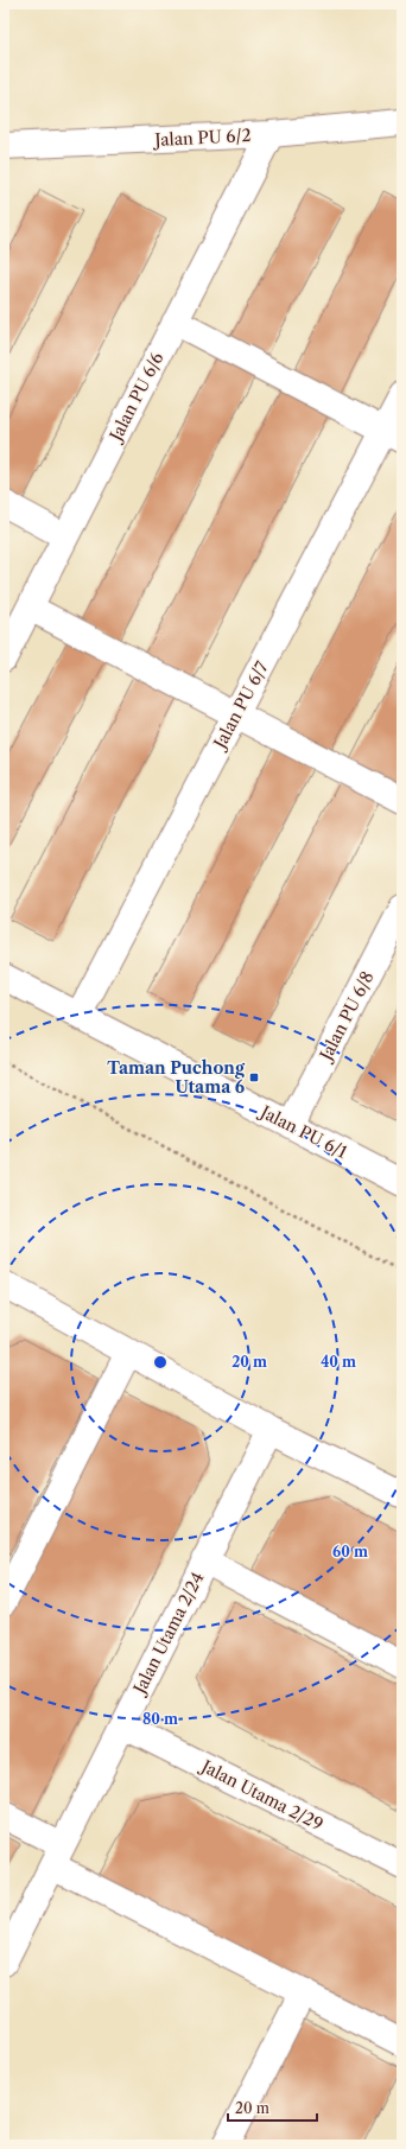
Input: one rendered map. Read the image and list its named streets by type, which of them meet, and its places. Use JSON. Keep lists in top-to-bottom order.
{
  "streets": {
    "street": [
      "Jalan PU 6/2",
      "Jalan PU 6/6",
      "Jalan PU 6/7",
      "Jalan PU 6/8",
      "Jalan PU 6/1",
      "Jalan Utama 2/24",
      "Jalan Utama 2/29"
    ]
  },
  "crossings": [
    ["Jalan PU 6/2", "Jalan PU 6/6"],
    ["Jalan PU 6/7", "Jalan PU 6/1"],
    ["Jalan PU 6/8", "Jalan PU 6/1"],
    ["Jalan Utama 2/24", "Jalan Utama 2/29"]
  ],
  "places": {
    "transit": ["Taman Puchong Utama 6"]
  },
  "scale_bar": "20 m",
  "rings": [
    "20 m",
    "40 m",
    "60 m",
    "80 m"
  ]
}
